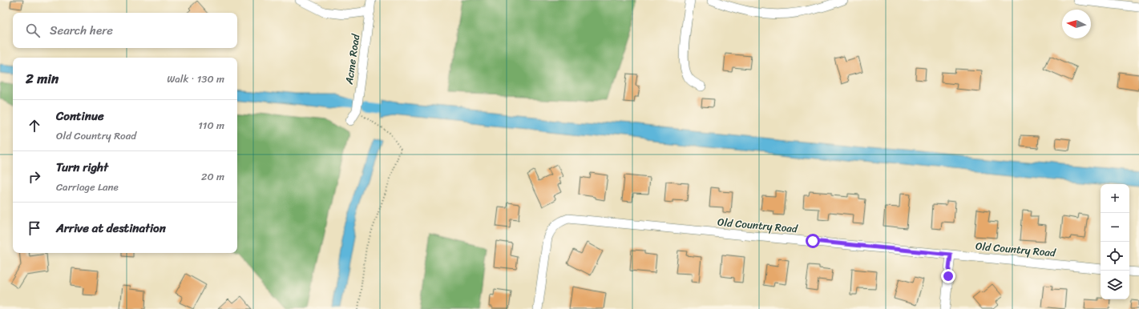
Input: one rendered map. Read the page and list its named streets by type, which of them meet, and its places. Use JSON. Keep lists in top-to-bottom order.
{
  "streets": {
    "street": ["Acme Road", "Old Country Road"]
  },
  "north": "left",
  "page": {
    "search": "Search here",
    "heading": ["2 min", "Walk · 130 m"],
    "list": [
      ["Continue", "Old Country Road", "110 m"],
      ["Turn right", "Carriage Lane", "20 m"],
      "Arrive at destination"
    ],
    "map_buttons": ["+", "−"]
  }
}
